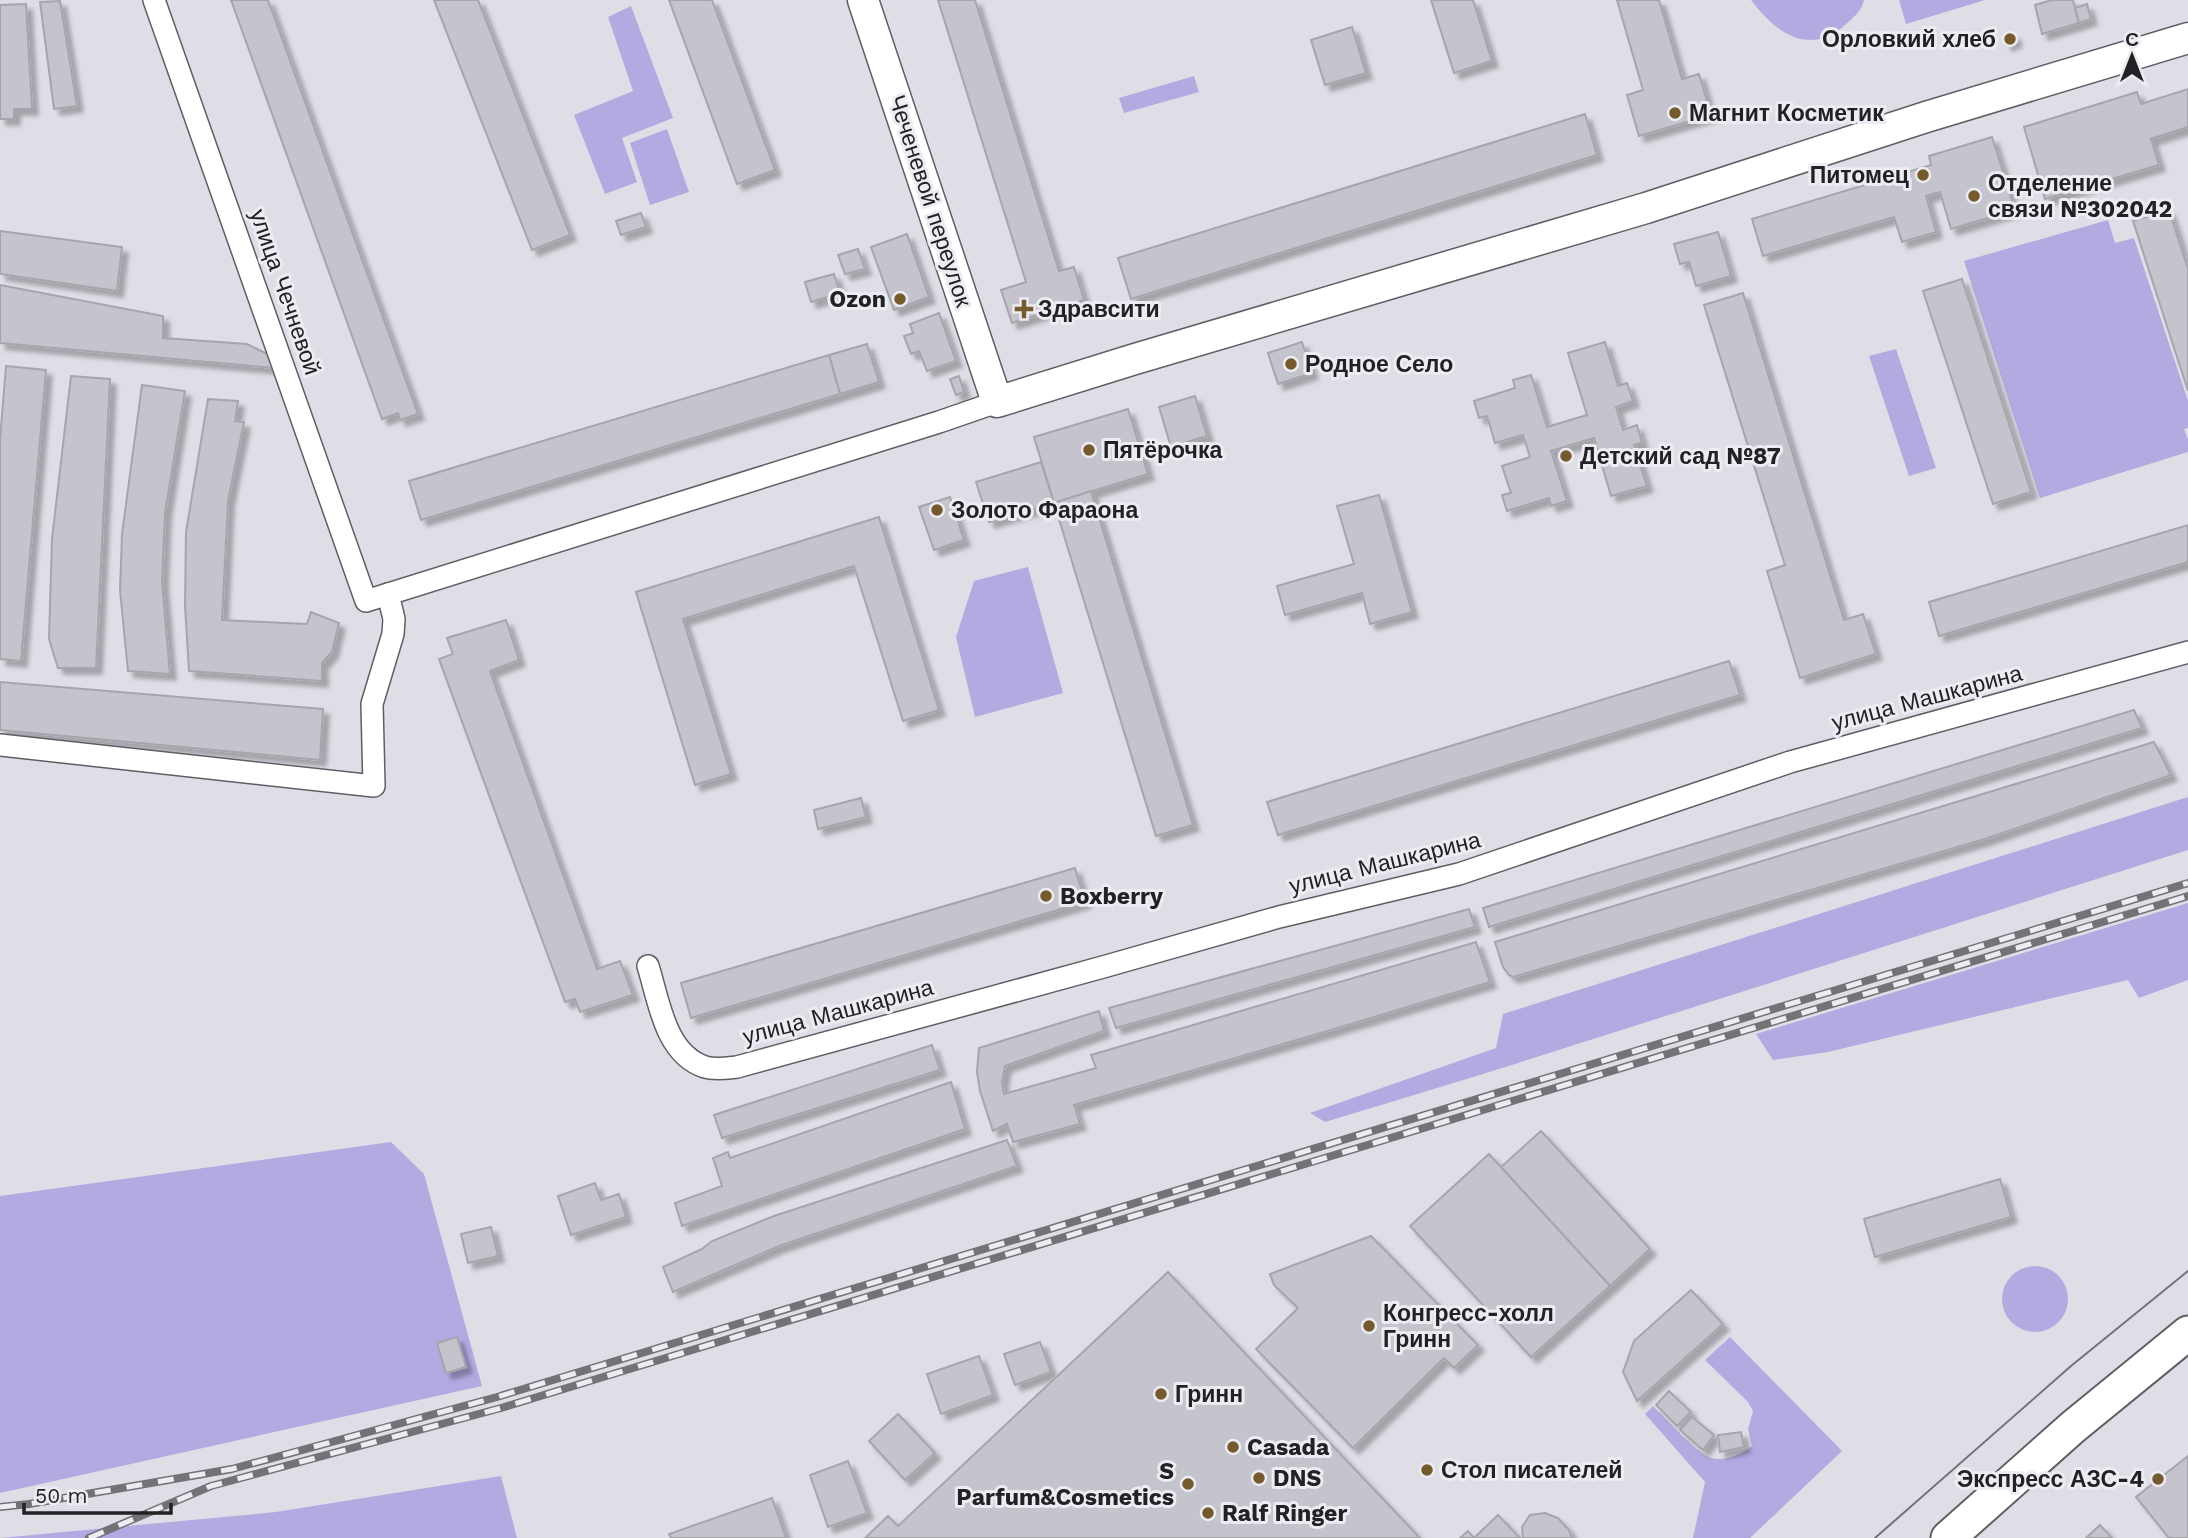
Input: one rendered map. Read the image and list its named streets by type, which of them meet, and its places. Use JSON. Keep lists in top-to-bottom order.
{
  "streets": {
    "street": ["Чеченевой переулок", "улица Чечневой", "улица Машкарина"]
  },
  "places": {
    "other": [
      "Орловкий хлеб",
      "Магнит Косметик",
      "Питомец",
      "Отделение связи №302042",
      "Ozon",
      "Родное Село",
      "Пятёрочка",
      "Детский сад №87",
      "Золото Фараона",
      "Boxberry",
      "Конгресс-холл Гринн",
      "Гринн",
      "Casada",
      "Стол писателей",
      "DNS",
      "Экспресс АЗС-4",
      "S Parfum&Cosmetics",
      "Ralf Ringer"
    ],
    "health": ["Здравсити"]
  },
  "scale_bar": "50 m",
  "north": "top"
}
